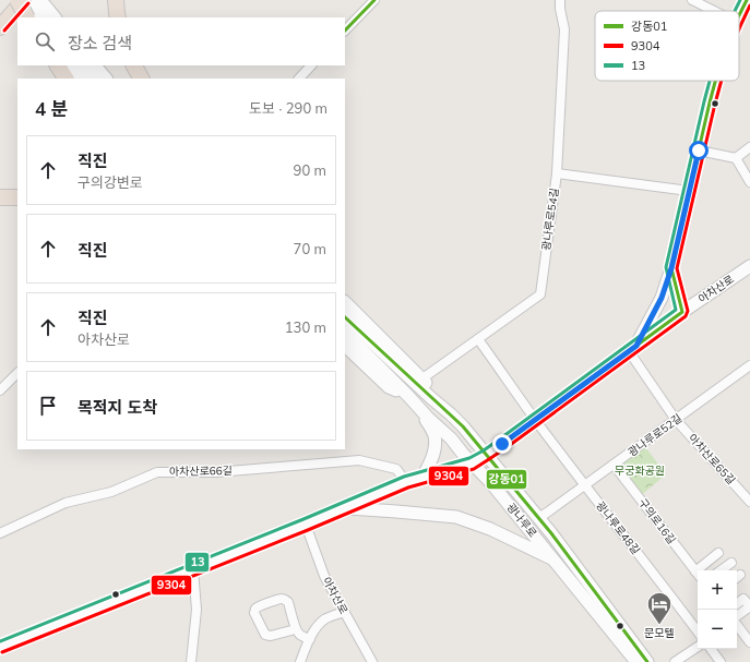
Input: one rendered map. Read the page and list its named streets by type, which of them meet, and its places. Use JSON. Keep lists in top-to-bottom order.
{
  "streets": {
    "main road": ["아차산로", "광나루로"],
    "street": [
      "광나루로54길",
      "광나루로52길",
      "아차산로65길",
      "아차산로66길",
      "구의로16길",
      "광나루로48길"
    ]
  },
  "crossings": [
    ["아차산로", "아차산로65길"],
    ["아차산로", "광나루로"],
    ["아차산로", "광나루로48길"],
    ["광나루로52길", "아차산로65길"],
    ["광나루로52길", "광나루로"],
    ["광나루로52길", "구의로16길"],
    ["광나루로52길", "광나루로48길"]
  ],
  "parks": ["무궁화공원"],
  "places": {
    "hotel": ["문모텔"]
  },
  "lines": ["transit line 강동01", "transit line 13", "transit line 9304"],
  "legend": ["강동01", "9304", "13"],
  "page": {
    "search": "장소 검색",
    "heading": ["4 분", "도보 · 290 m"],
    "list": [
      ["직진", "구의강변로", "90 m"],
      ["직진", "70 m"],
      ["직진", "아차산로", "130 m"],
      "목적지 도착"
    ],
    "map_buttons": ["+", "−"]
  }
}
